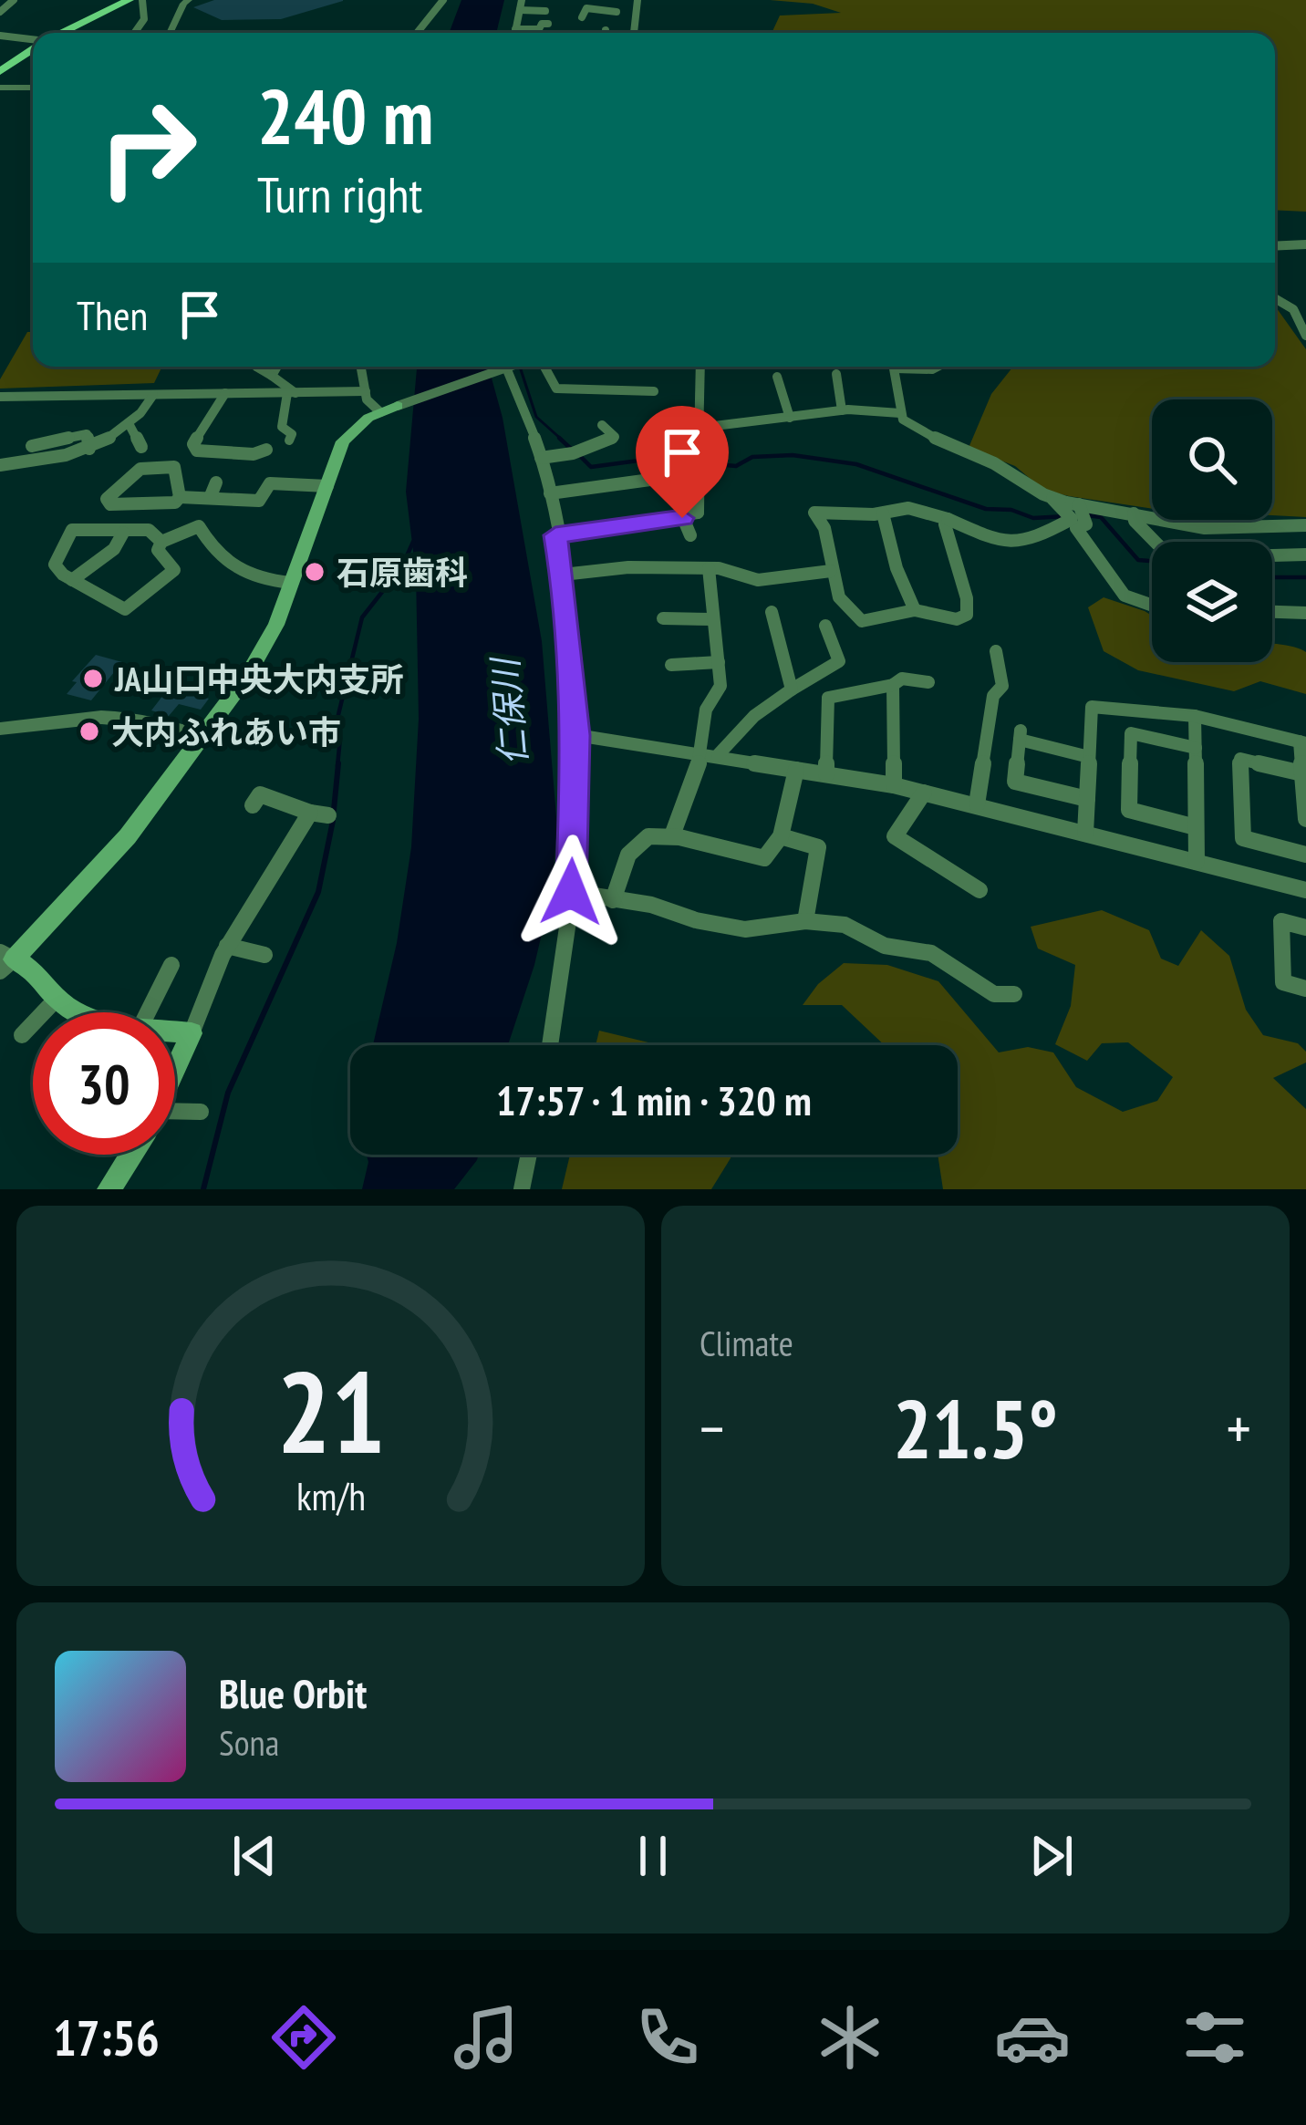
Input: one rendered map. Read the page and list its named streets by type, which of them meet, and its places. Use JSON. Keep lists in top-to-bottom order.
{
  "water": ["仁保川"],
  "places": ["石原歯科", "JA山口中央大内支所", "大内ふれあい市"],
  "page": {
    "turn": ["240 m", "Turn right"],
    "then": "Then",
    "limit": "30",
    "trip": "17:57 · 1 min · 320 m",
    "tile": "Climate",
    "heat": ["−", "21.5°", "+"],
    "song": ["Blue Orbit", "Sona"],
    "tabs": "17:56",
    "gauge": ["21", "km/h"]
  }
}
